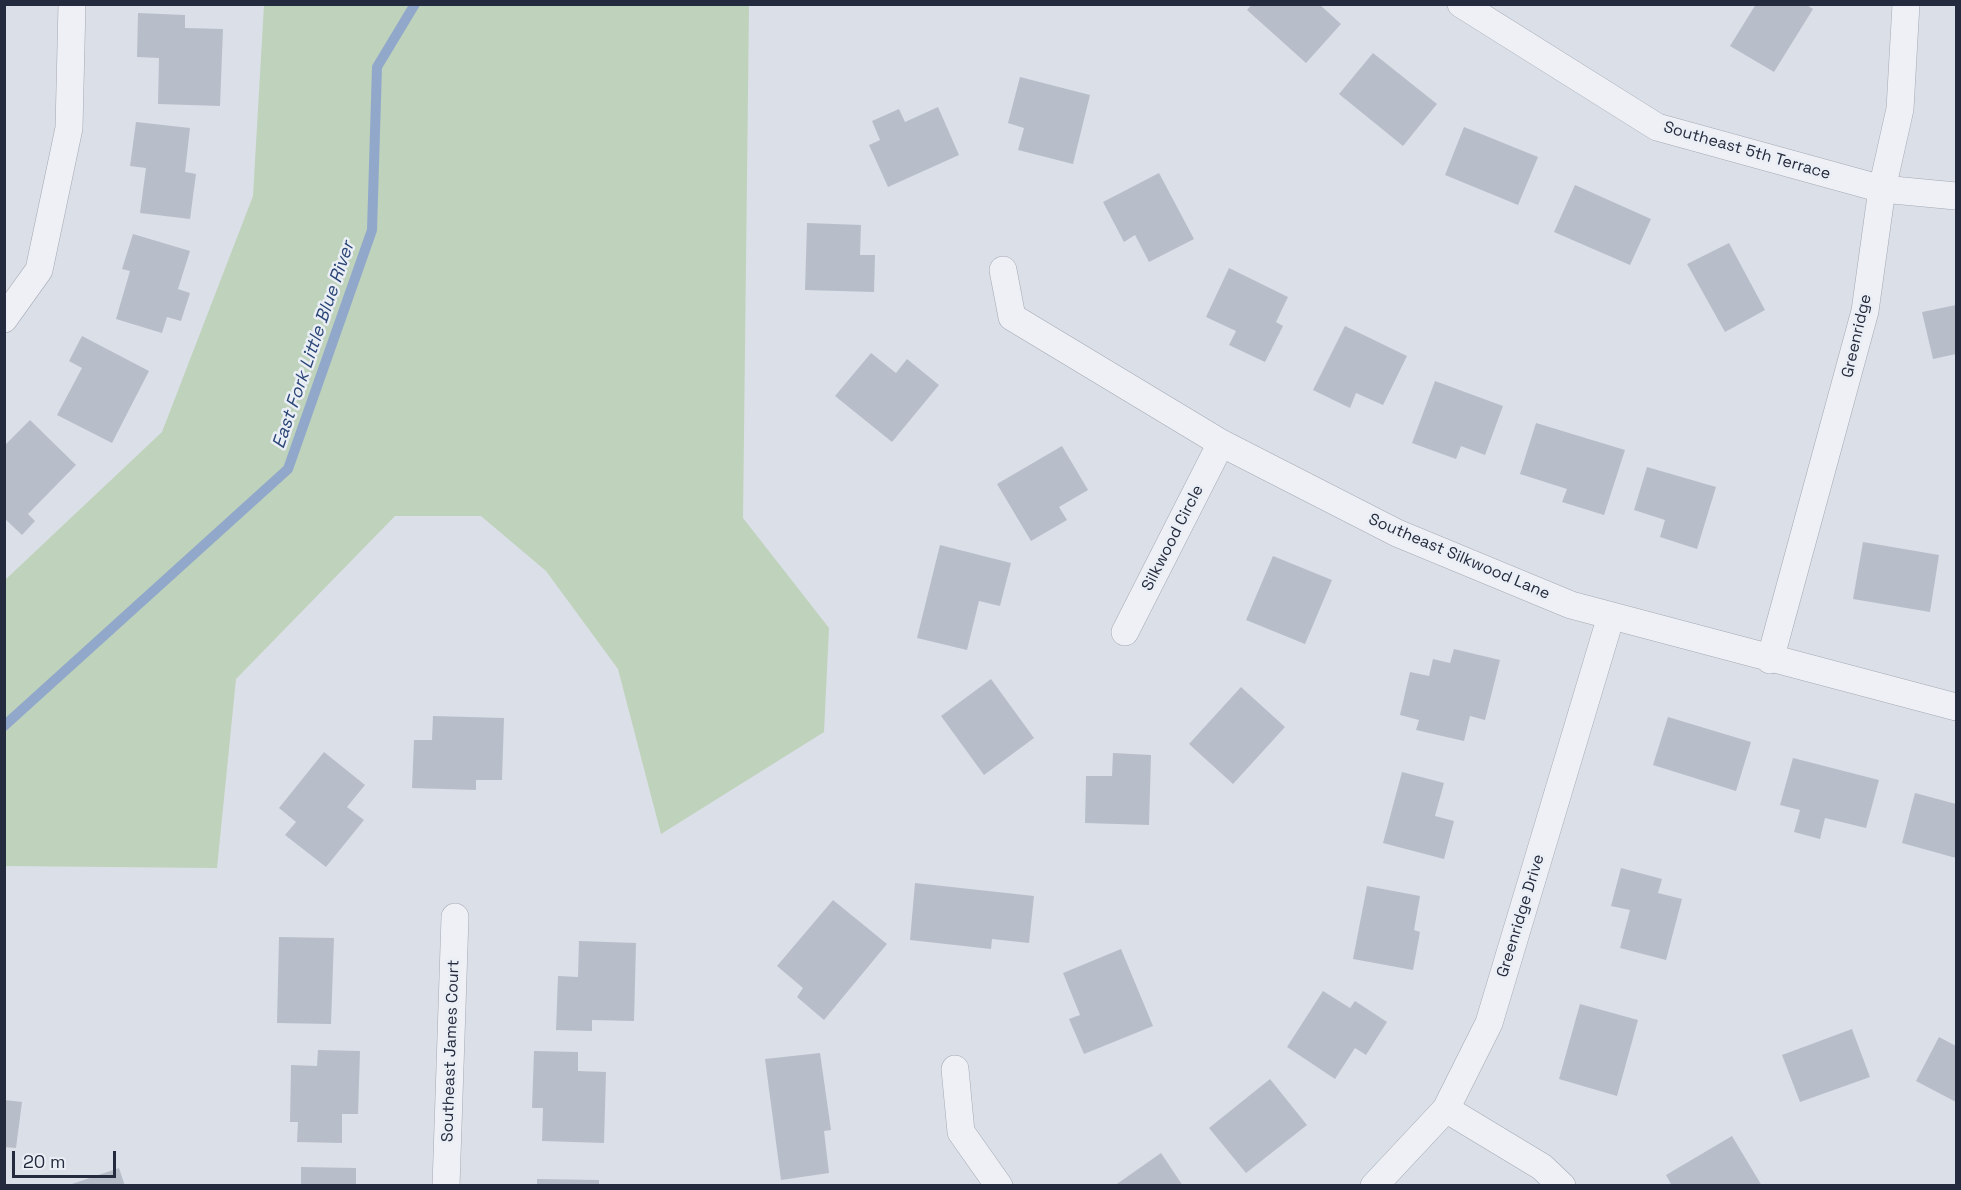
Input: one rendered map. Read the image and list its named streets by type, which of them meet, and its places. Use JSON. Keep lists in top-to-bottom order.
{
  "streets": {
    "street": [
      "Southeast 5th Terrace",
      "Greenridge",
      "Silkwood Circle",
      "Southeast Silkwood Lane",
      "Greenridge Drive",
      "Southeast James Court"
    ]
  },
  "crossings": [
    ["Southeast 5th Terrace", "Greenridge"],
    ["Greenridge", "Southeast Silkwood Lane"],
    ["Silkwood Circle", "Southeast Silkwood Lane"],
    ["Southeast Silkwood Lane", "Greenridge Drive"]
  ],
  "water": ["East Fork Little Blue River"],
  "scale_bar": "20 m"
}
